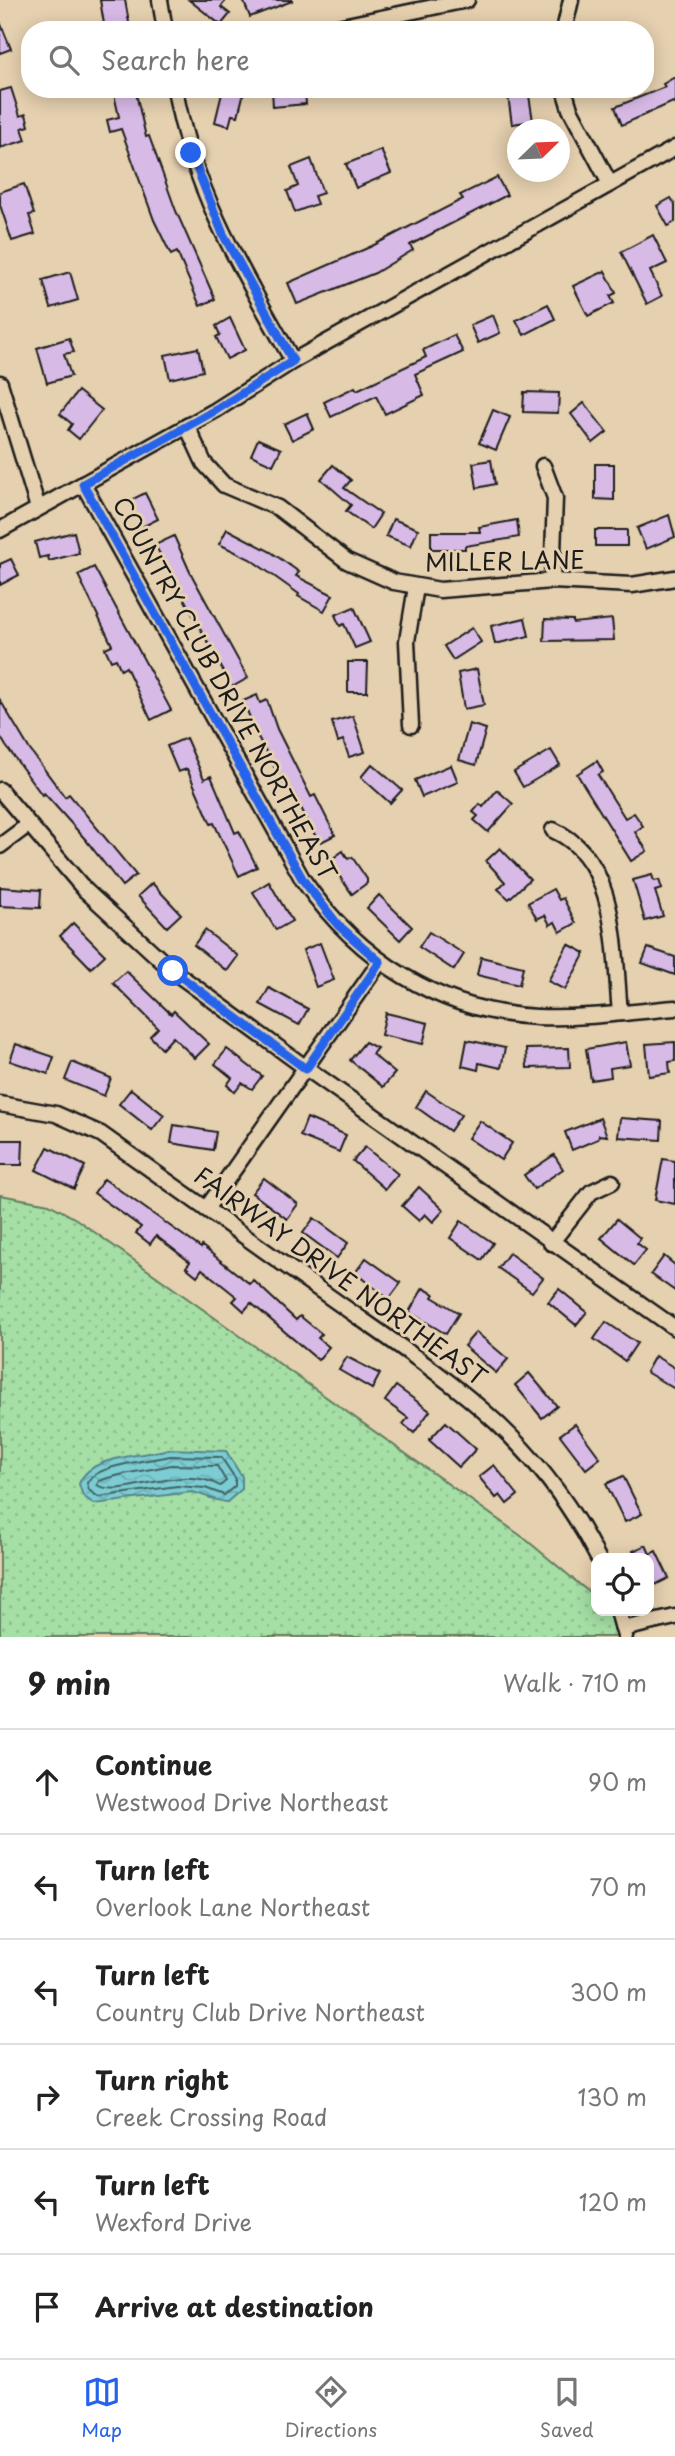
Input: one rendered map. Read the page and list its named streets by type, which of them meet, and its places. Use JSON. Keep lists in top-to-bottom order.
{
  "streets": {
    "street": ["MILLER LANE", "COUNTRY CLUB DRIVE NORTHEAST", "FAIRWAY DRIVE NORTHEAST"]
  },
  "north": "top right",
  "page": {
    "search": "Search here",
    "heading": ["9 min", "Walk · 710 m"],
    "list": [
      ["Continue", "Westwood Drive Northeast", "90 m"],
      ["Turn left", "Overlook Lane Northeast", "70 m"],
      ["Turn left", "Country Club Drive Northeast", "300 m"],
      ["Turn right", "Creek Crossing Road", "130 m"],
      ["Turn left", "Wexford Drive", "120 m"],
      "Arrive at destination"
    ],
    "nav": ["Map", "Directions", "Saved"]
  }
}
